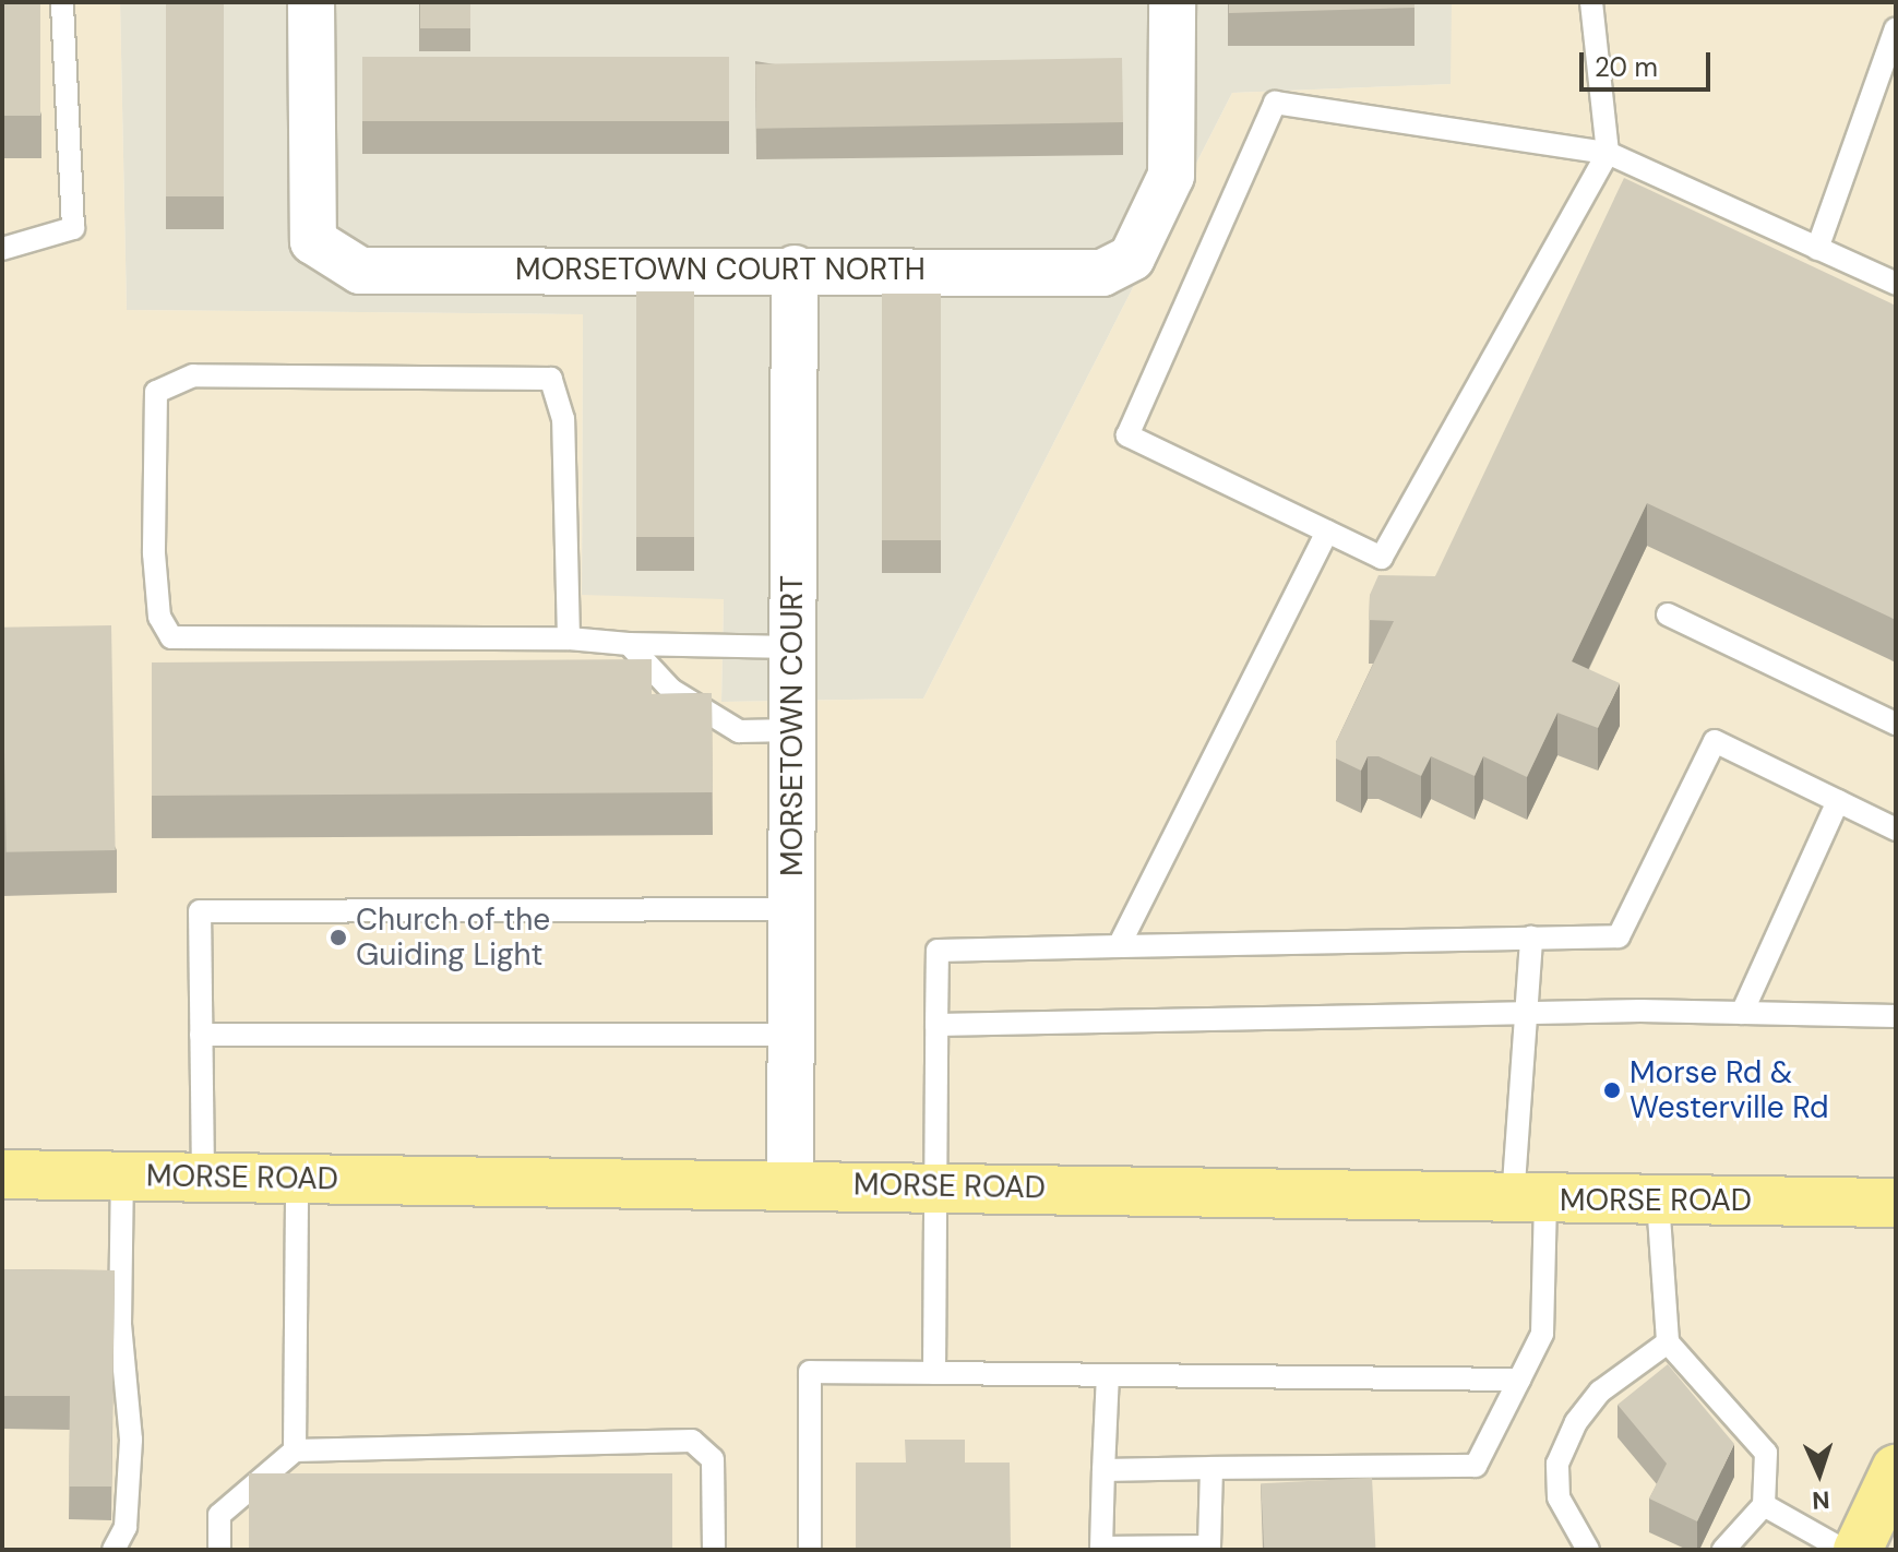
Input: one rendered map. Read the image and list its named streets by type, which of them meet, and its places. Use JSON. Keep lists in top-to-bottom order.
{
  "streets": {
    "main road": ["MORSE ROAD"],
    "street": ["MORSETOWN COURT NORTH", "MORSETOWN COURT"]
  },
  "crossings": [
    ["MORSETOWN COURT NORTH", "MORSETOWN COURT"],
    ["MORSETOWN COURT", "MORSE ROAD"]
  ],
  "places": ["Church of the Guiding Light", "Morse Rd & Westerville Rd"],
  "scale_bar": "20 m",
  "north": "bottom"
}
